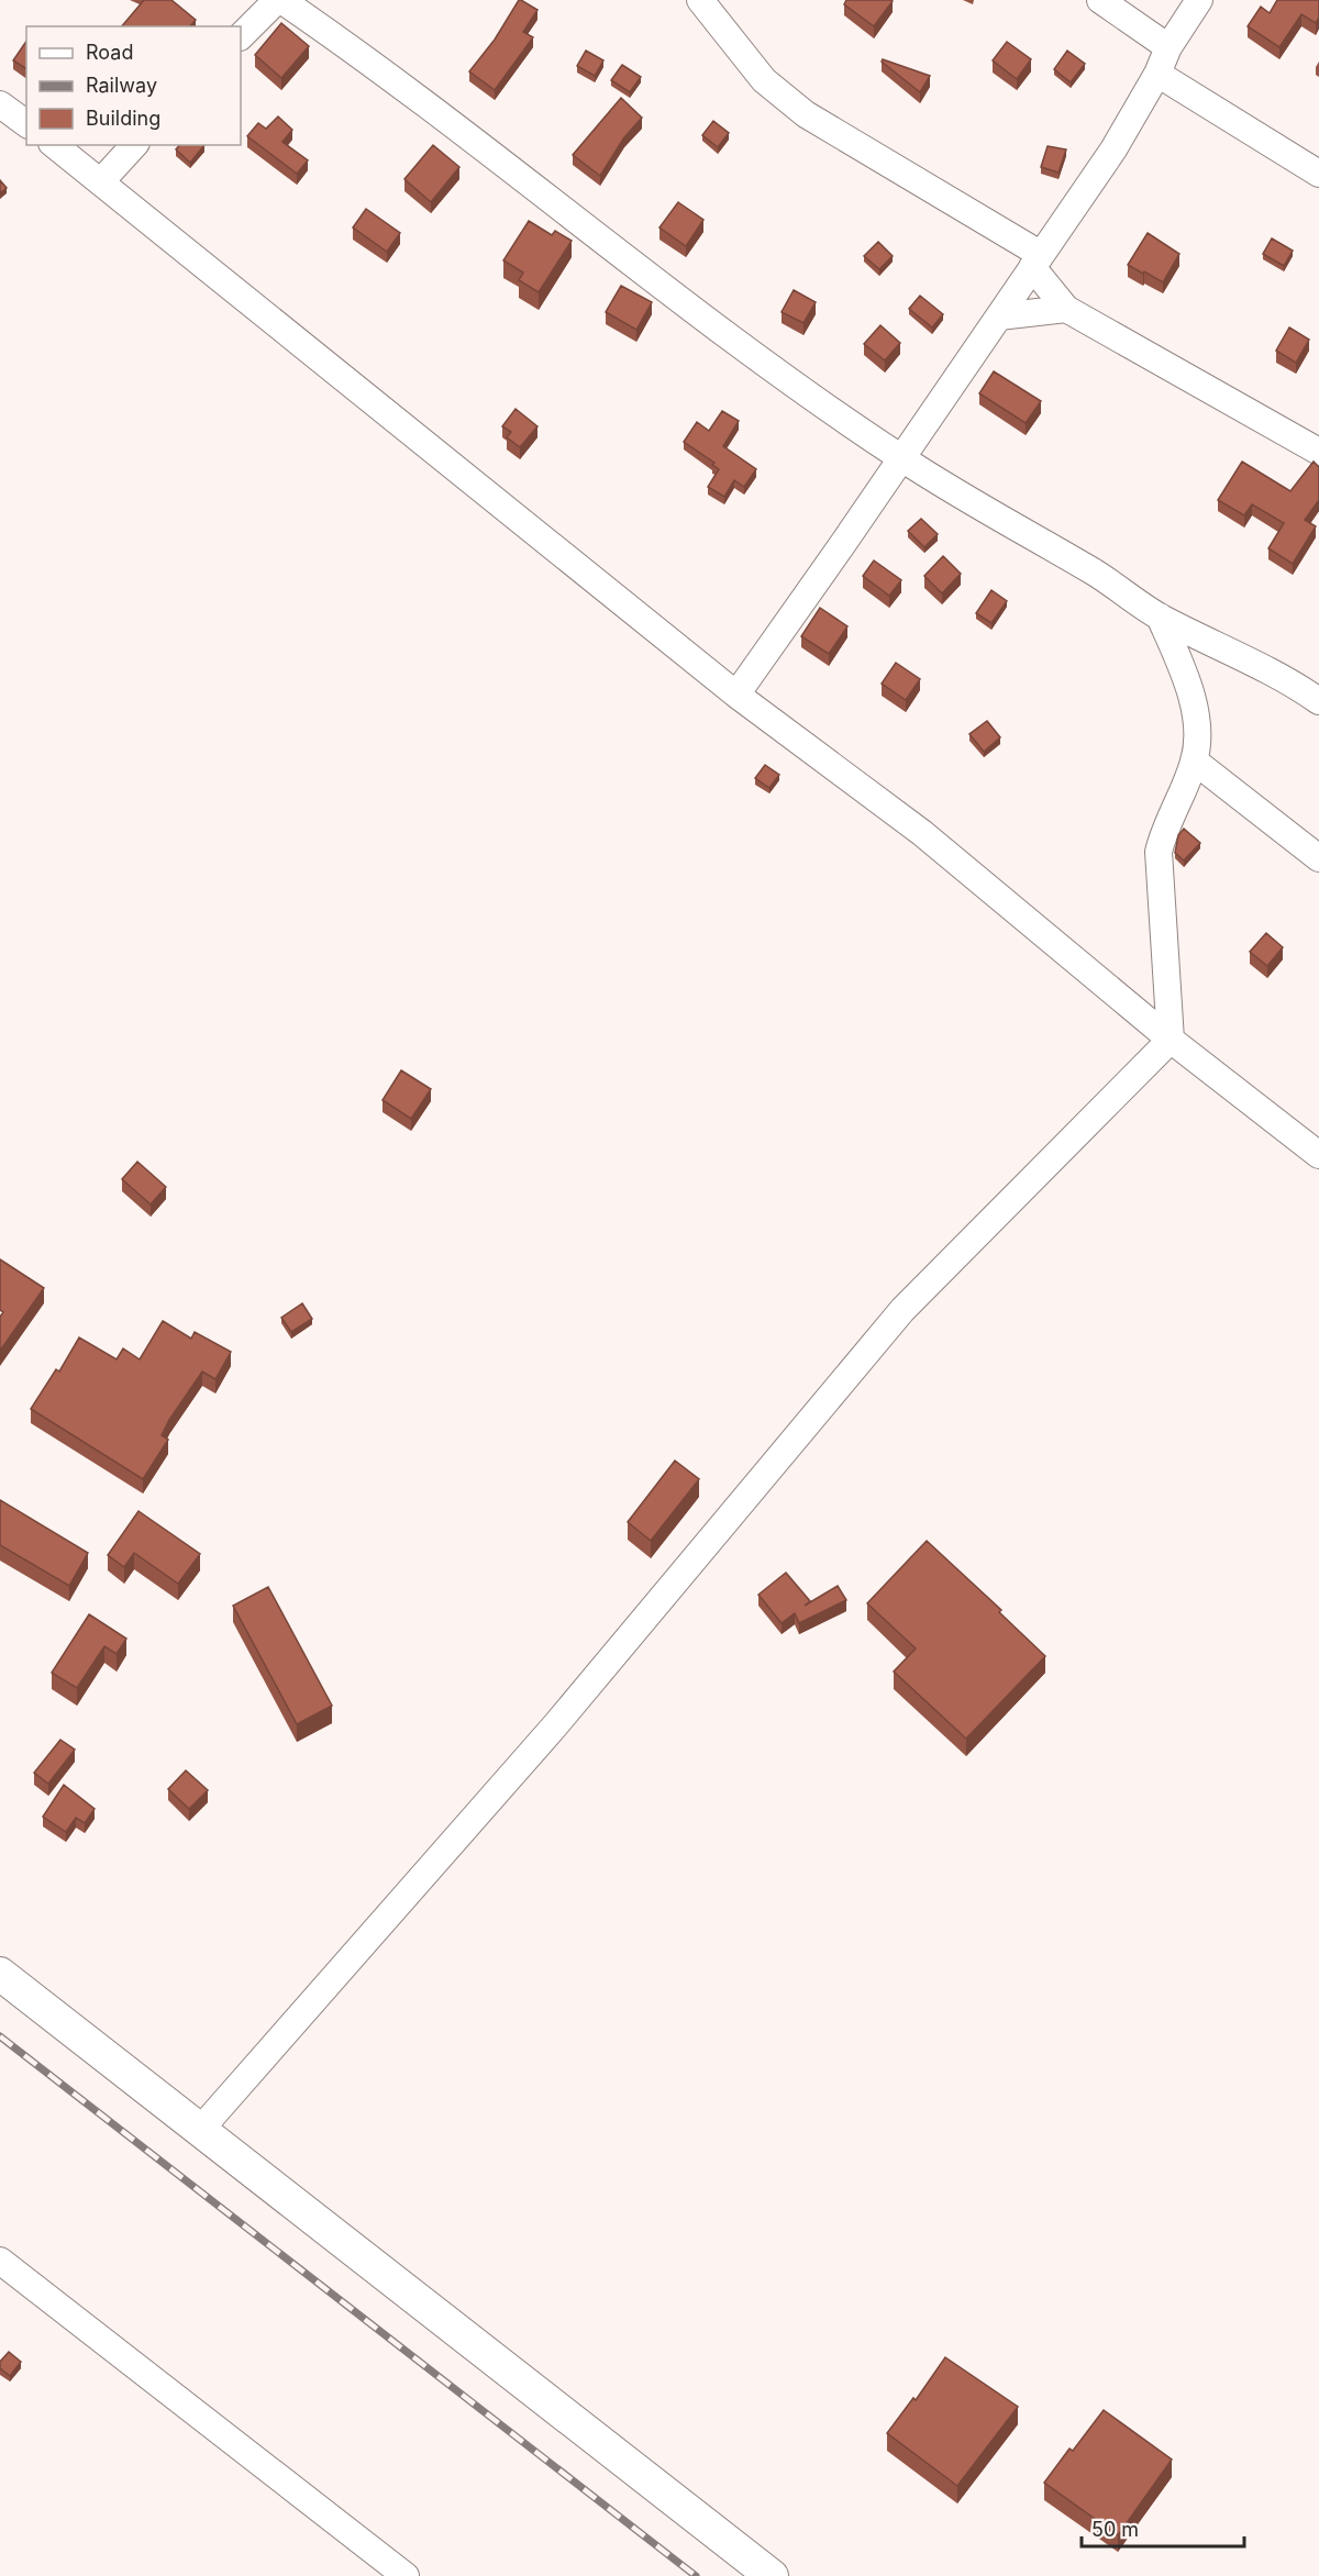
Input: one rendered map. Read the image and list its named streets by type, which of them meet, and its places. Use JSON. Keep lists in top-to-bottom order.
{
  "legend": ["Road", "Railway", "Building"],
  "scale_bar": "50 m"
}
